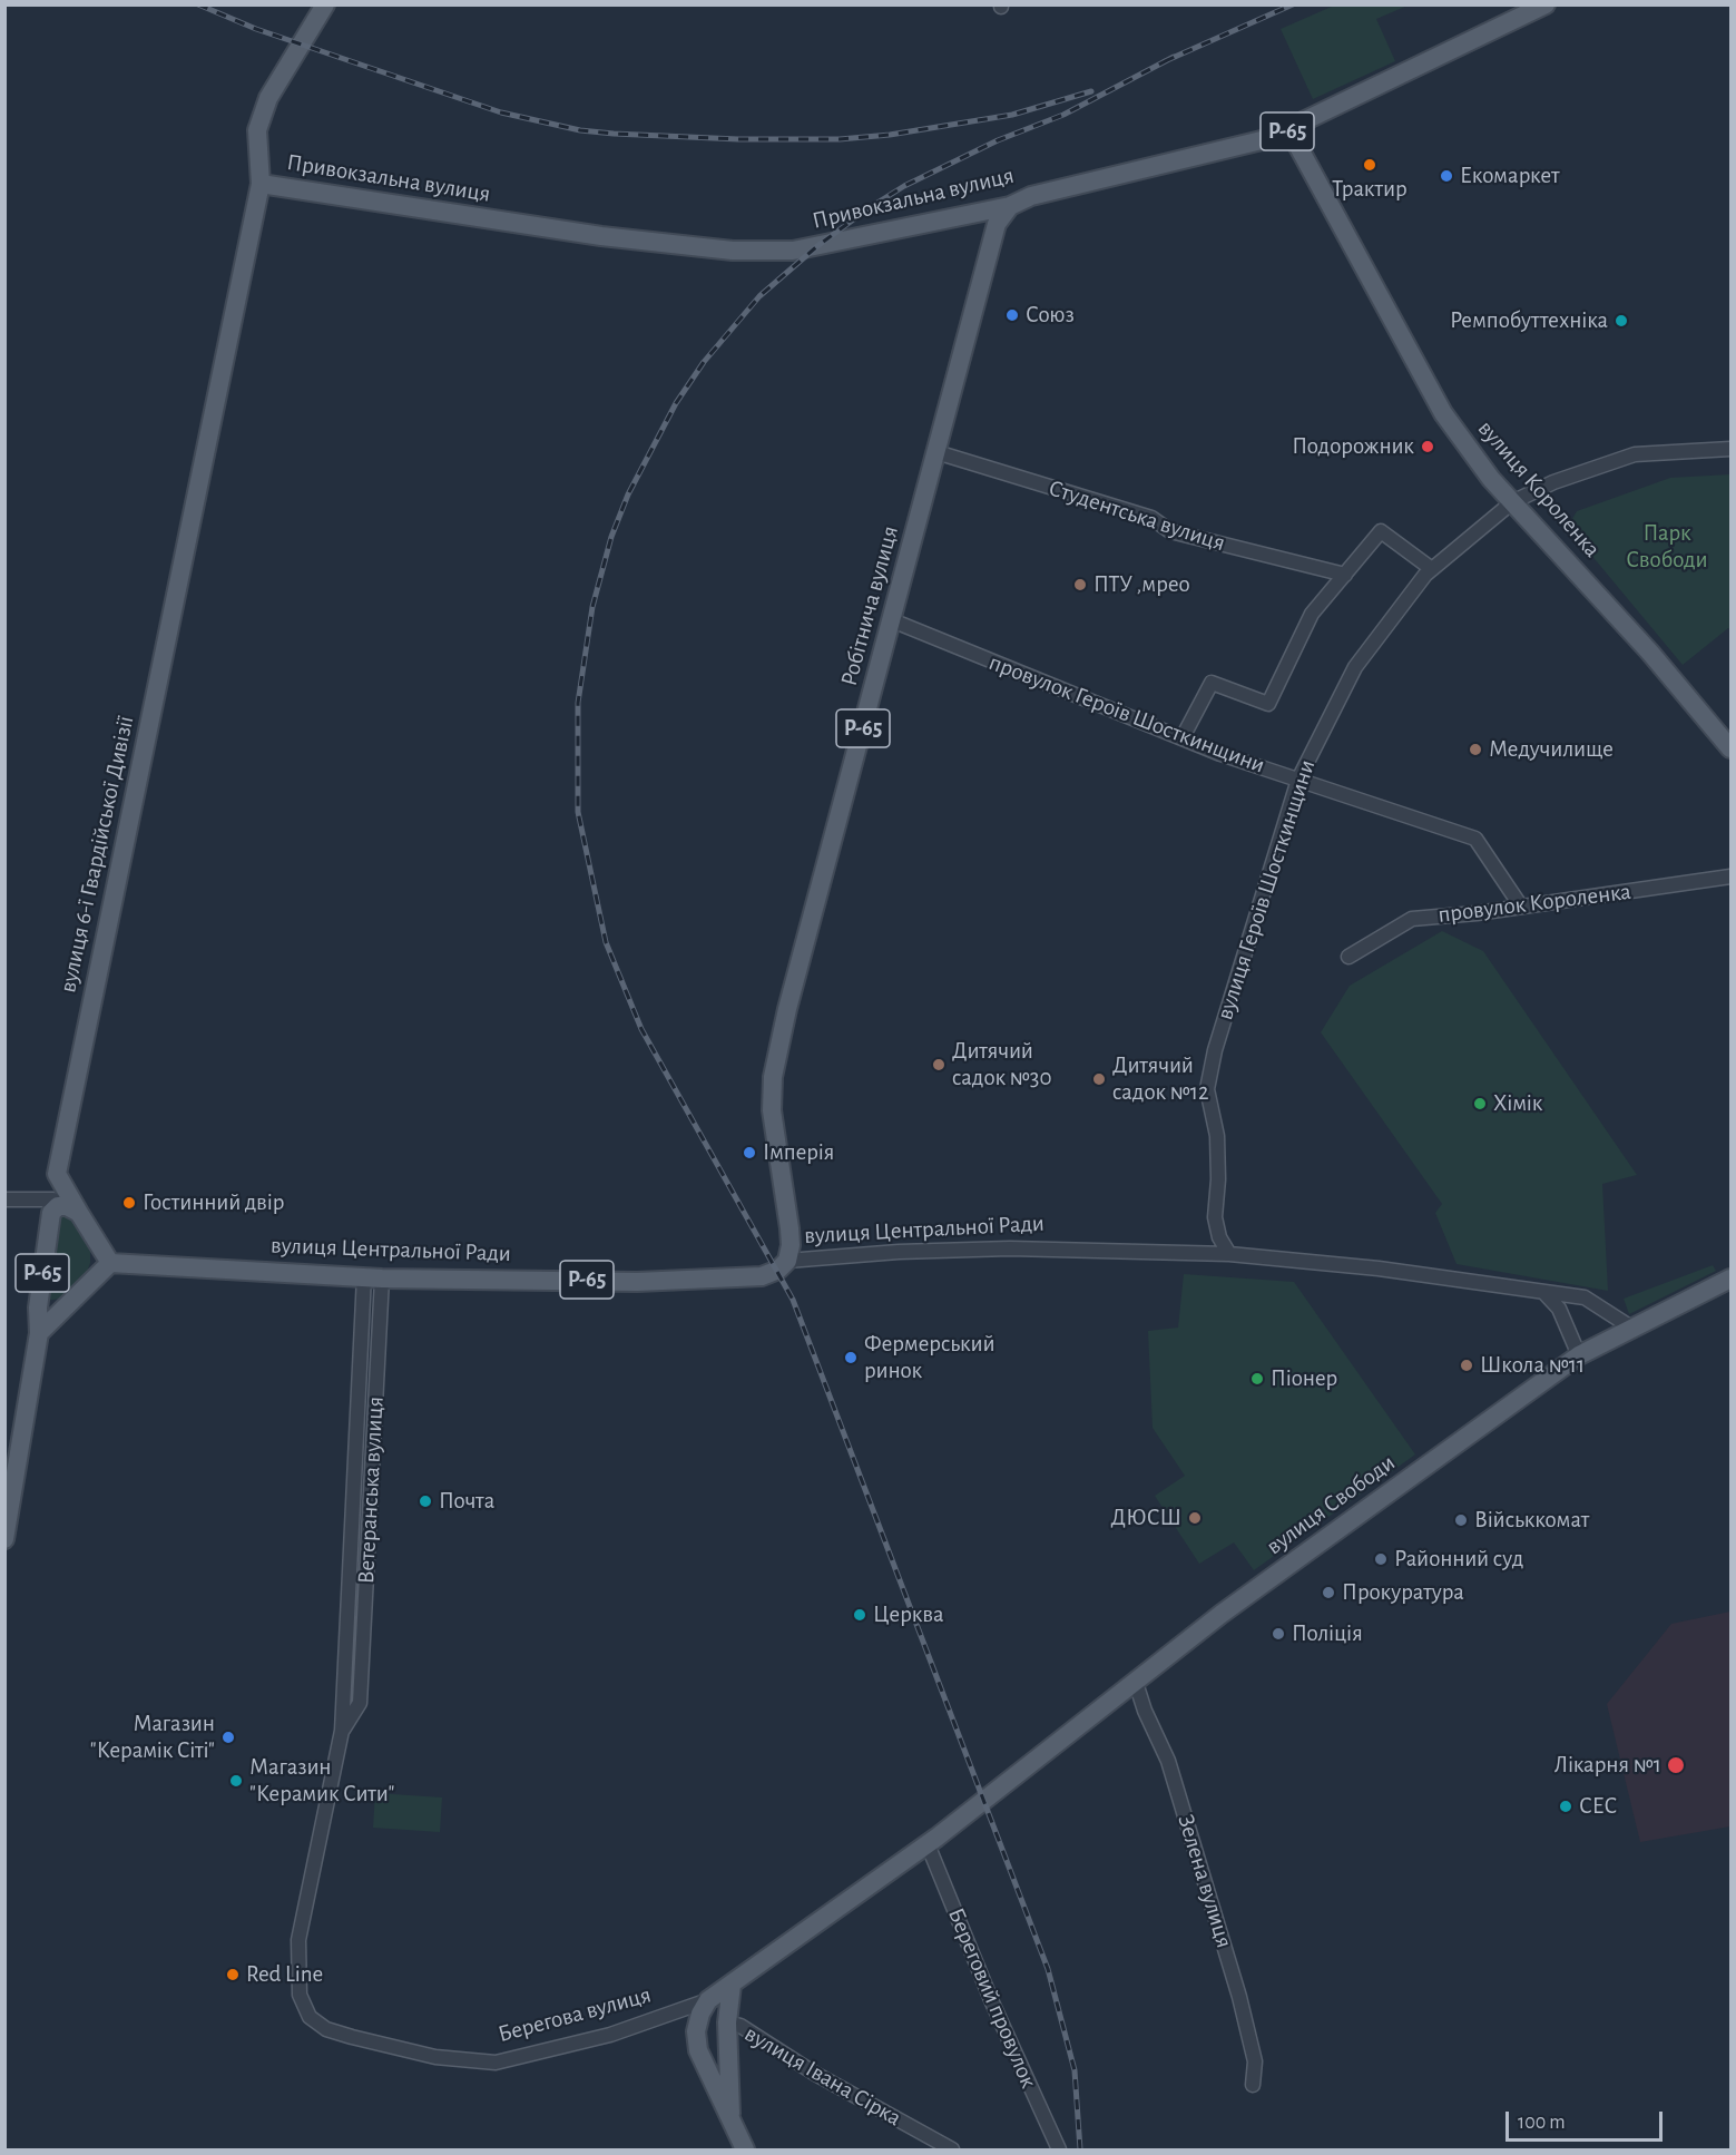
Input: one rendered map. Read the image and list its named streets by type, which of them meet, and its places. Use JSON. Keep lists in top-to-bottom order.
{
  "streets": {
    "main road": [
      "Р-65",
      "Привокзальна вулиця",
      "вулиця Короленка",
      "Робітнича вулиця",
      "вулиця 6-ї Гвардійської Дивізії",
      "вулиця Центральної Ради",
      "вулиця Свободи",
      "Берегова вулиця"
    ],
    "street": [
      "Студентська вулиця",
      "провулок Героїв Шосткинщини",
      "вулиця Героїв Шосткинщини",
      "провулок Короленка",
      "Ветеранська вулиця",
      "Зелена вулиця",
      "Береговий провулок",
      "вулиця Івана Сірка"
    ]
  },
  "crossings": [
    ["Р-65", "вулиця 6-ї Гвардійської Дивізії"],
    ["Р-65", "вулиця Центральної Ради"],
    ["Привокзальна вулиця", "вулиця Короленка"],
    ["Привокзальна вулиця", "Робітнича вулиця"],
    ["Привокзальна вулиця", "вулиця 6-ї Гвардійської Дивізії"],
    ["вулиця Короленка", "вулиця Героїв Шосткинщини"],
    ["Студентська вулиця", "Робітнича вулиця"],
    ["Робітнича вулиця", "провулок Героїв Шосткинщини"],
    ["Робітнича вулиця", "вулиця Центральної Ради"],
    ["провулок Героїв Шосткинщини", "вулиця Героїв Шосткинщини"],
    ["провулок Героїв Шосткинщини", "провулок Короленка"],
    ["вулиця Героїв Шосткинщини", "вулиця Центральної Ради"],
    ["вулиця Центральної Ради", "Ветеранська вулиця"],
    ["вулиця Центральної Ради", "вулиця Свободи"],
    ["Ветеранська вулиця", "Берегова вулиця"],
    ["вулиця Свободи", "Зелена вулиця"],
    ["вулиця Свободи", "Берегова вулиця"],
    ["Береговий провулок", "Берегова вулиця"]
  ],
  "parks": ["Парк Свободи"],
  "places": [
    "Трактир",
    "Екомаркет",
    "Союз",
    "Ремпобуттехніка",
    "Подорожник",
    "ПТУ ,мрео",
    "Медучилище",
    "Дитячий садок №30",
    "Дитячий садок №12",
    "Хімік",
    "Імперія",
    "Гостинний двір",
    "Фермерський ринок",
    "Школа №11",
    "Піонер",
    "Почта",
    "ДЮСШ",
    "Військкомат",
    "Районний суд",
    "Прокуратура",
    "Церква",
    "Поліція",
    "Магазин \"Керамік Сіті\"",
    "Лікарня №1",
    "Магазин \"Керамик Сити\"",
    "СЕС",
    "Red Line"
  ],
  "scale_bar": "100 m"
}
